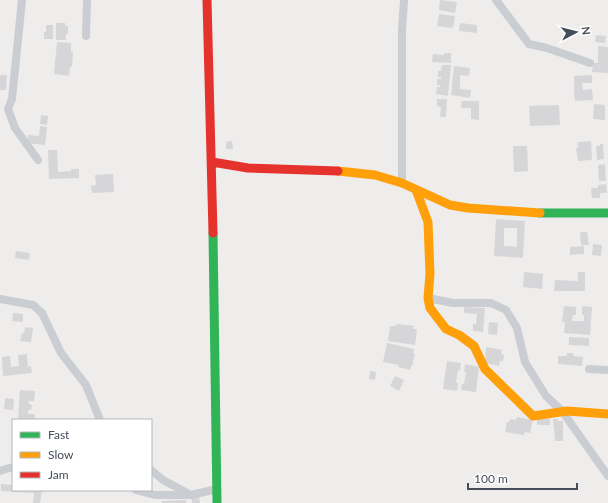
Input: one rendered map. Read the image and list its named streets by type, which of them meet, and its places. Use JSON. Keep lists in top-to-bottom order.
{
  "legend": ["Fast", "Slow", "Jam"],
  "scale_bar": "100 m",
  "north": "right"
}
